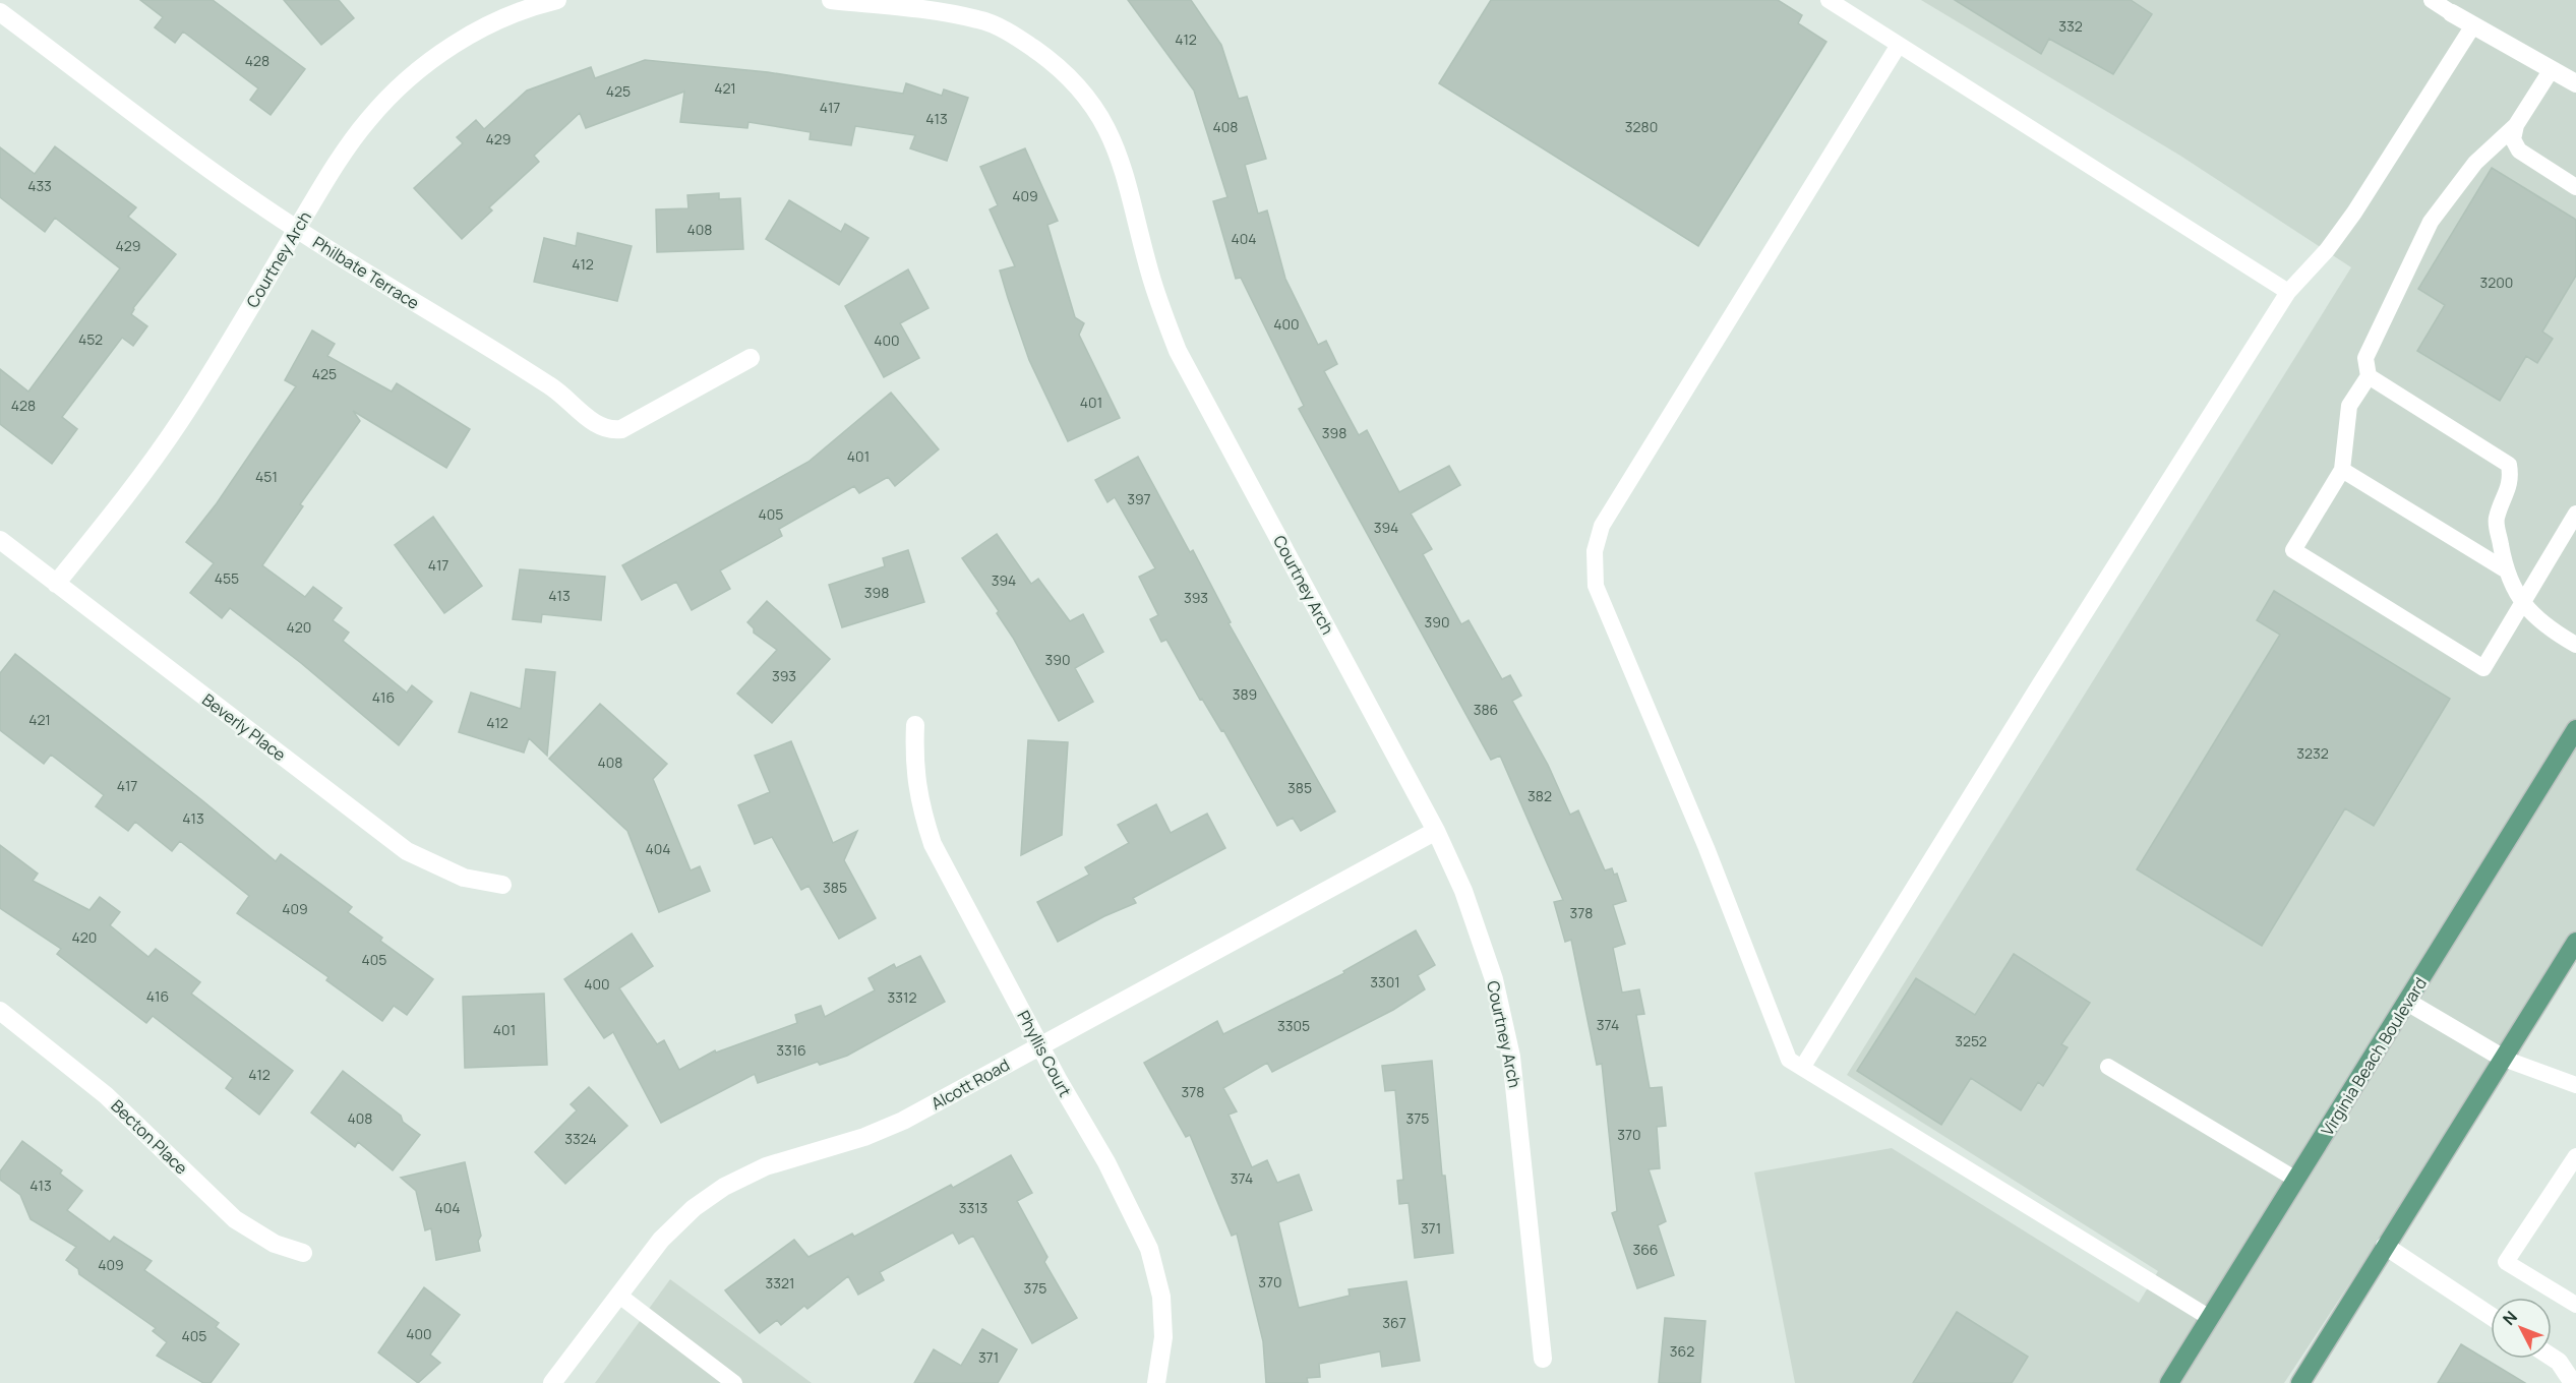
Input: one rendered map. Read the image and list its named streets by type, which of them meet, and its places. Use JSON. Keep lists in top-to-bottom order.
{
  "streets": {
    "main road": ["Virginia Beach Boulevard"],
    "street": [
      "Courtney Arch",
      "Philbate Terrace",
      "Beverly Place",
      "Phyllis Court",
      "Alcott Road",
      "Becton Place"
    ]
  },
  "crossings": [
    ["Courtney Arch", "Philbate Terrace"],
    ["Courtney Arch", "Beverly Place"],
    ["Courtney Arch", "Alcott Road"],
    ["Phyllis Court", "Alcott Road"]
  ],
  "house_numbers": [
    "332",
    "412",
    "428",
    "421",
    "425",
    "417",
    "413",
    "408",
    "3280",
    "429",
    "433",
    "409",
    "408",
    "404",
    "429",
    "412",
    "3200",
    "400",
    "452",
    "400",
    "425",
    "401",
    "428",
    "398",
    "401",
    "451",
    "397",
    "405",
    "394",
    "417",
    "455",
    "394",
    "398",
    "413",
    "393",
    "390",
    "420",
    "390",
    "393",
    "389",
    "416",
    "386",
    "421",
    "412",
    "3232",
    "408",
    "417",
    "385",
    "382",
    "413",
    "404",
    "385",
    "409",
    "378",
    "420",
    "405",
    "3301",
    "400",
    "416",
    "3312",
    "374",
    "3305",
    "401",
    "3252",
    "3316",
    "412",
    "378",
    "408",
    "375",
    "370",
    "3324",
    "374",
    "413",
    "404",
    "3313",
    "371",
    "366",
    "409",
    "370",
    "3321",
    "375",
    "367",
    "400",
    "405",
    "362",
    "371"
  ],
  "north": "top left"
}
